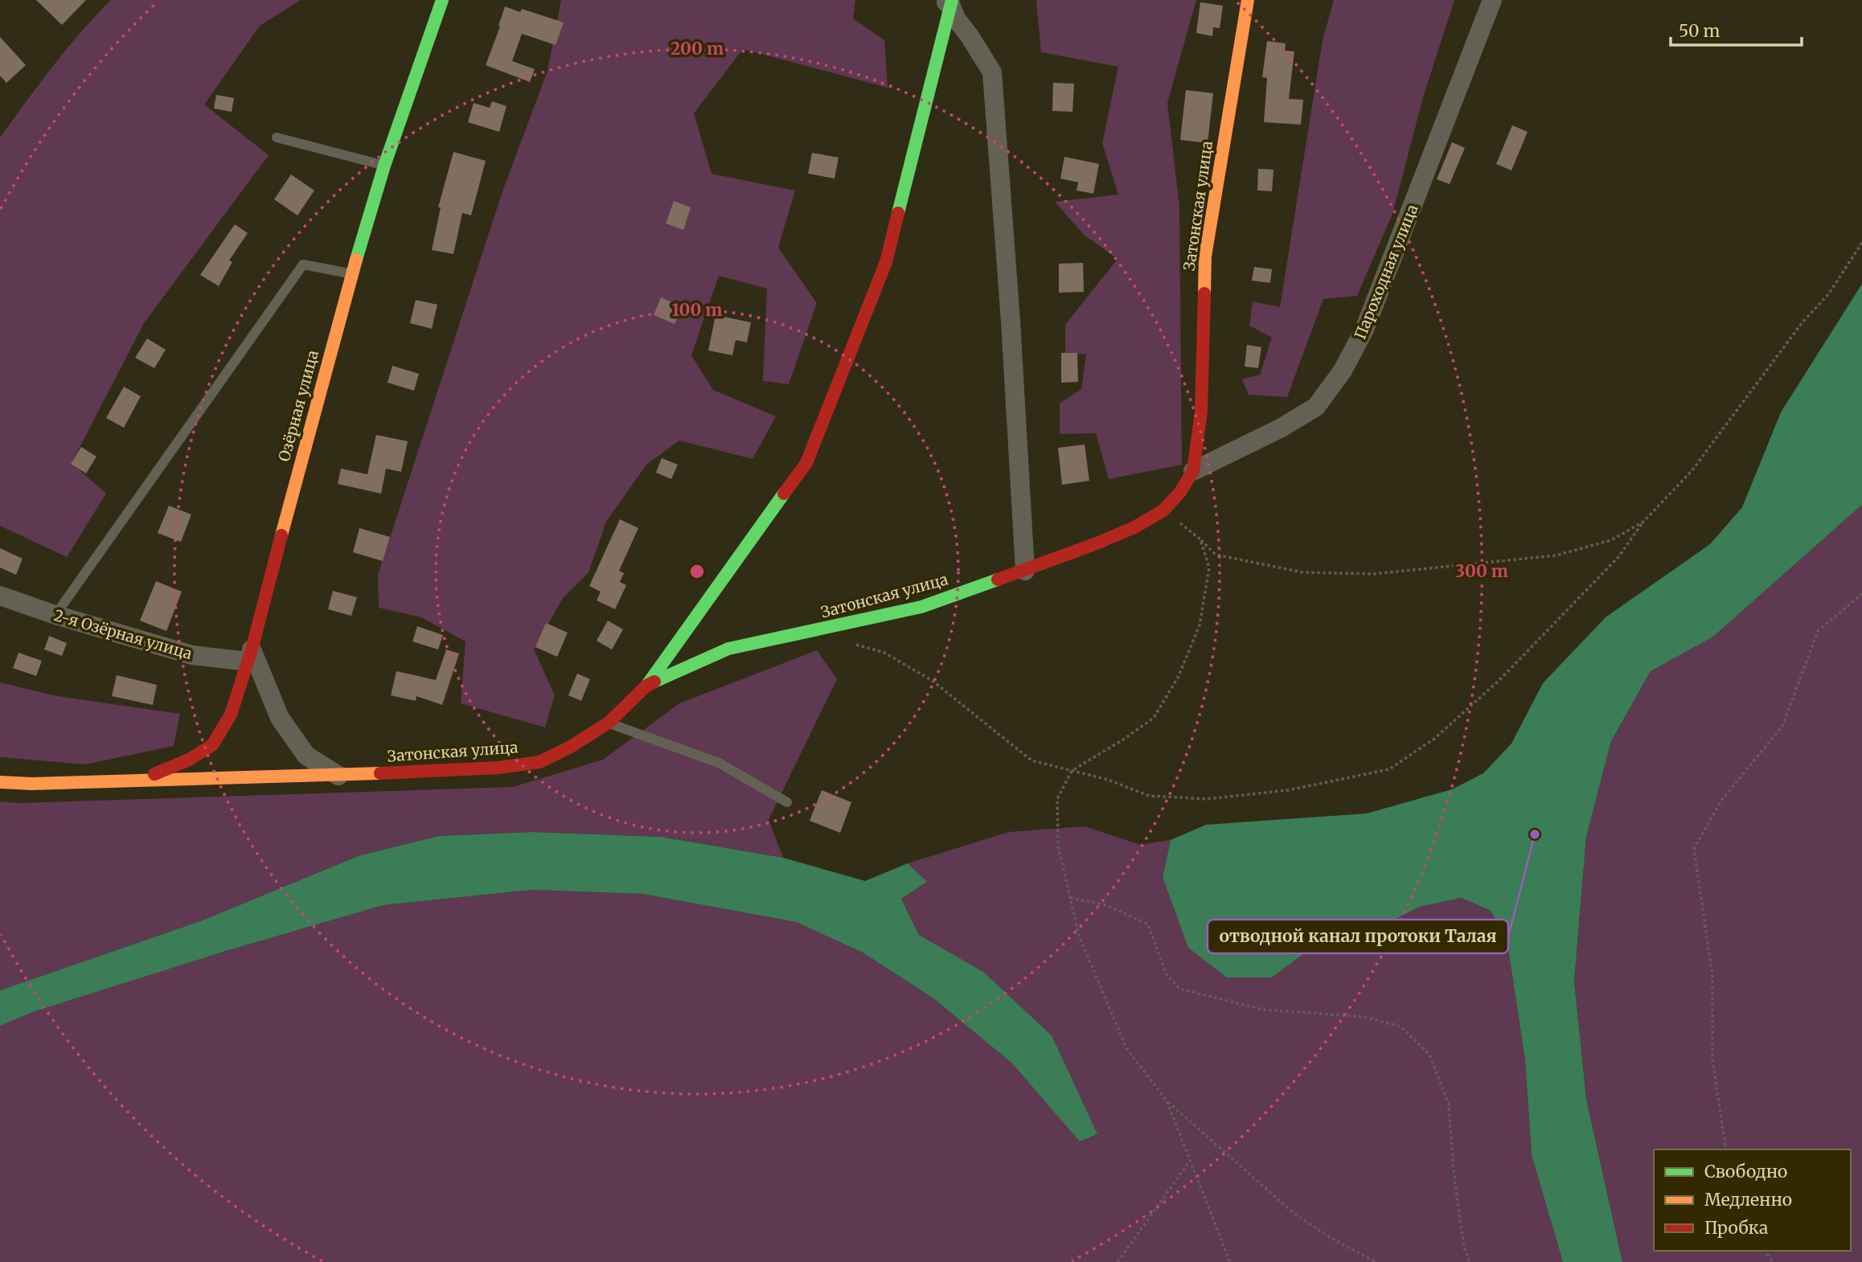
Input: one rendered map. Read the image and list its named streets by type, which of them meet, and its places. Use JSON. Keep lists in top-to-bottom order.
{
  "streets": {
    "street": [
      "Затонская улица",
      "Пароходная улица",
      "Озёрная улица",
      "2-я Озёрная улица"
    ]
  },
  "crossings": [
    ["Затонская улица", "Пароходная улица"],
    ["Затонская улица", "Озёрная улица"],
    ["Озёрная улица", "2-я Озёрная улица"]
  ],
  "places": ["отводной канал протоки Талая"],
  "legend": ["Свободно", "Медленно", "Пробка"],
  "scale_bar": "50 m",
  "rings": ["200 m", "100 m", "300 m"]
}
